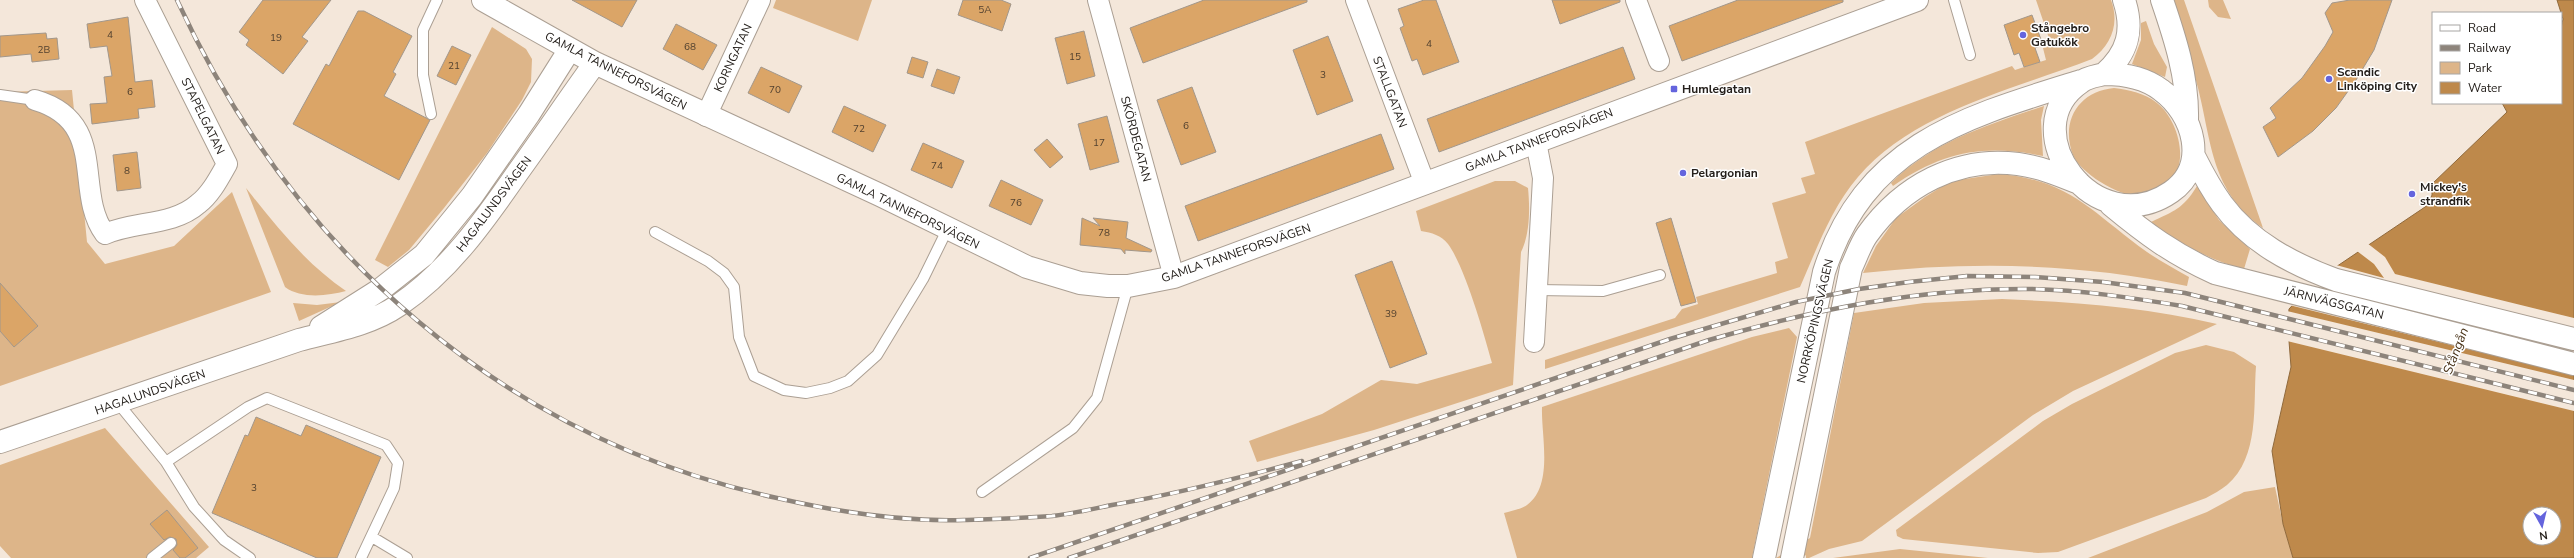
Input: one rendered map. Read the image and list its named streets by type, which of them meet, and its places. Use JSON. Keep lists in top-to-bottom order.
{
  "streets": {
    "main road": [
      "GAMLA TANNEFORSVÄGEN",
      "HAGALUNDSVÄGEN",
      "JÄRNVÄGSGATAN",
      "NORRKÖPINGSVÄGEN"
    ],
    "street": [
      "KORNGATAN",
      "STALLGATAN",
      "STAPELGATAN",
      "SKÖRDEGATAN"
    ]
  },
  "crossings": [
    ["KORNGATAN", "GAMLA TANNEFORSVÄGEN"],
    ["GAMLA TANNEFORSVÄGEN", "STALLGATAN"],
    ["GAMLA TANNEFORSVÄGEN", "SKÖRDEGATAN"],
    ["GAMLA TANNEFORSVÄGEN", "HAGALUNDSVÄGEN"],
    ["JÄRNVÄGSGATAN", "NORRKÖPINGSVÄGEN"]
  ],
  "water": ["Stångån"],
  "places": {
    "other": [
      "Stångebro Gatukök",
      "Scandic Linköping City",
      "Pelargonian",
      "Mickey's strandfik"
    ],
    "transit": ["Humlegatan"]
  },
  "house_numbers": [
    "5A",
    "4",
    "19",
    "4",
    "68",
    "2B",
    "15",
    "21",
    "3",
    "70",
    "6",
    "6",
    "72",
    "17",
    "74",
    "8",
    "76",
    "78",
    "39",
    "3"
  ],
  "legend": [
    "Road",
    "Railway",
    "Park",
    "Water"
  ],
  "north": "bottom"
}
